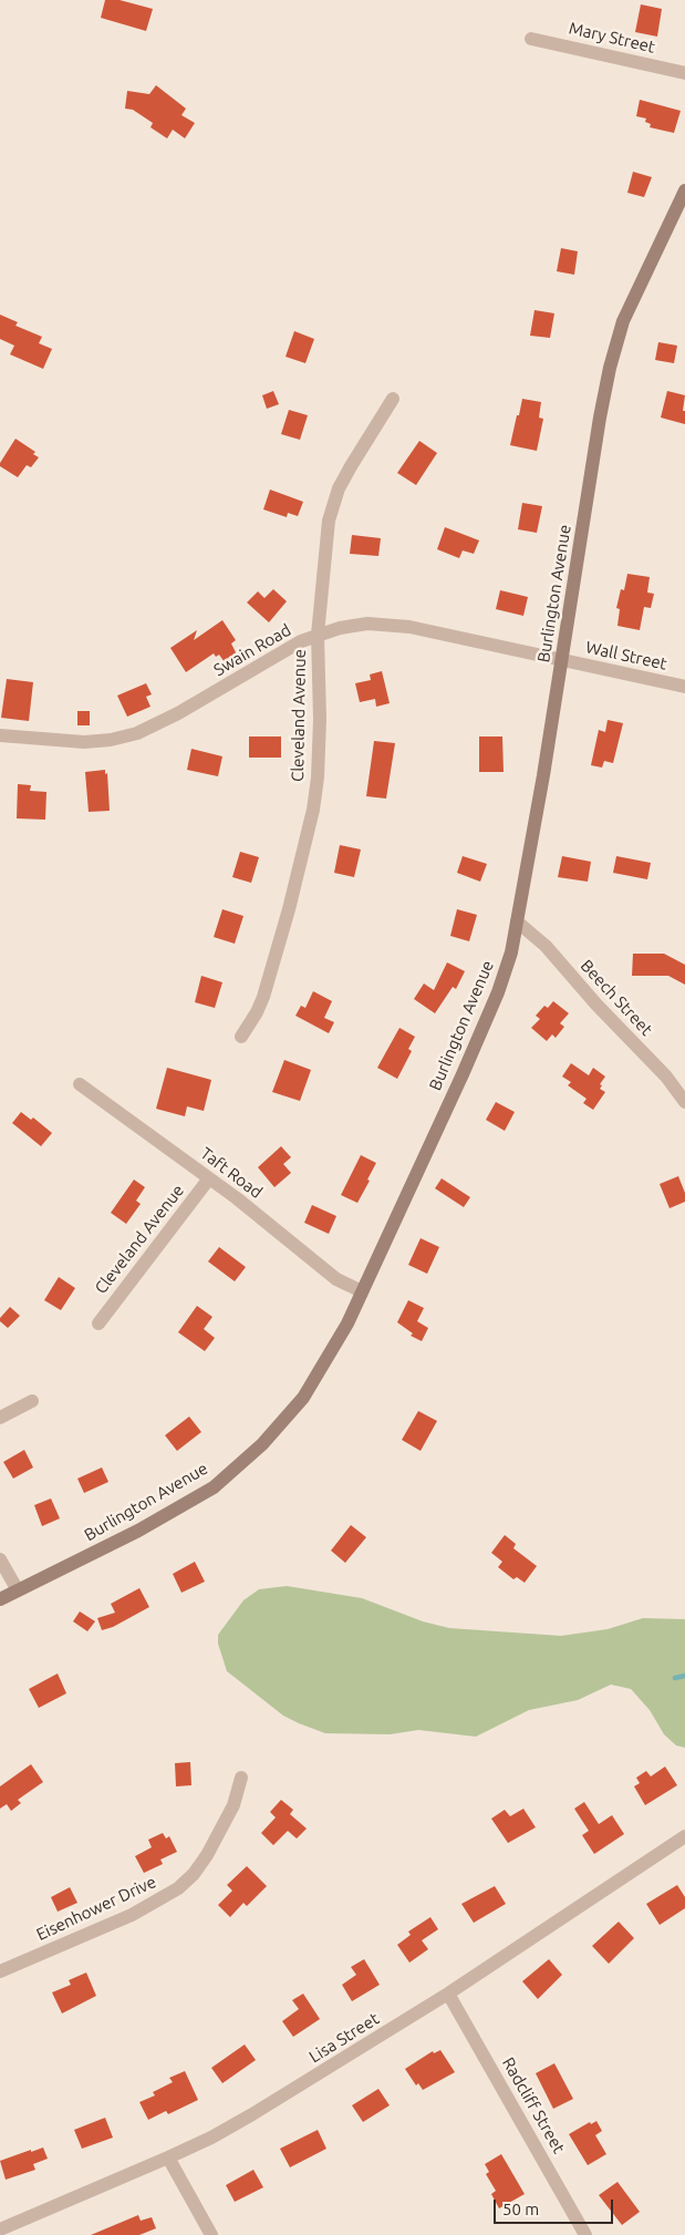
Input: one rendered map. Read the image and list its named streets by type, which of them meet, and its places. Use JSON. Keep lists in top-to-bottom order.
{
  "streets": {
    "main road": ["Burlington Avenue"],
    "street": [
      "Mary Street",
      "Swain Road",
      "Wall Street",
      "Cleveland Avenue",
      "Beech Street",
      "Taft Road",
      "Eisenhower Drive",
      "Lisa Street",
      "Radcliff Street"
    ]
  },
  "crossings": [
    ["Burlington Avenue", "Swain Road"],
    ["Burlington Avenue", "Wall Street"],
    ["Burlington Avenue", "Beech Street"],
    ["Burlington Avenue", "Taft Road"],
    ["Swain Road", "Wall Street"],
    ["Swain Road", "Cleveland Avenue"],
    ["Cleveland Avenue", "Taft Road"],
    ["Lisa Street", "Radcliff Street"]
  ],
  "scale_bar": "50 m"
}
